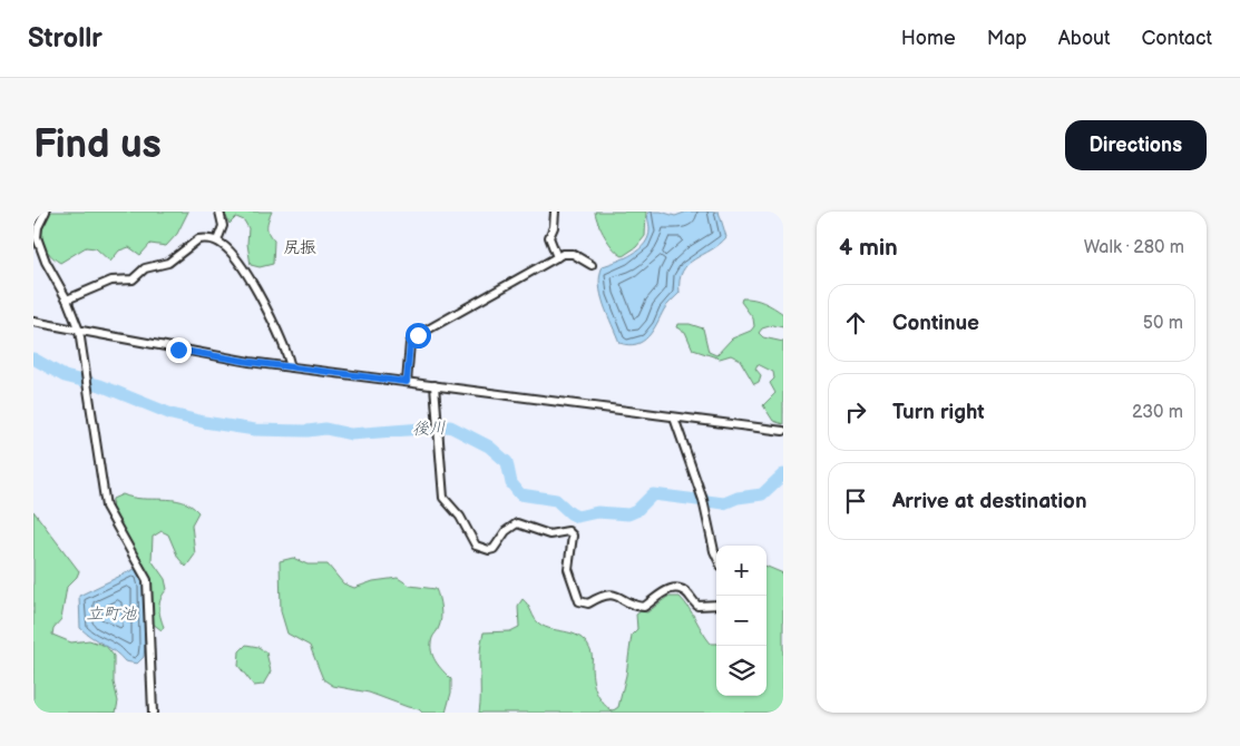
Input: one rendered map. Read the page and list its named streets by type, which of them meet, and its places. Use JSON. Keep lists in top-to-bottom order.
{
  "districts": ["尻振"],
  "water": ["後川", "立町池"],
  "page": {
    "header": "Strollr",
    "nav": [
      "Home",
      "Map",
      "About",
      "Contact"
    ],
    "buttons": "Directions",
    "title": "Find us",
    "heading": ["4 min", "Walk · 280 m"],
    "list": [
      ["Continue", "50 m"],
      ["Turn right", "230 m"],
      "Arrive at destination"
    ],
    "map_buttons": ["+", "−"]
  }
}
